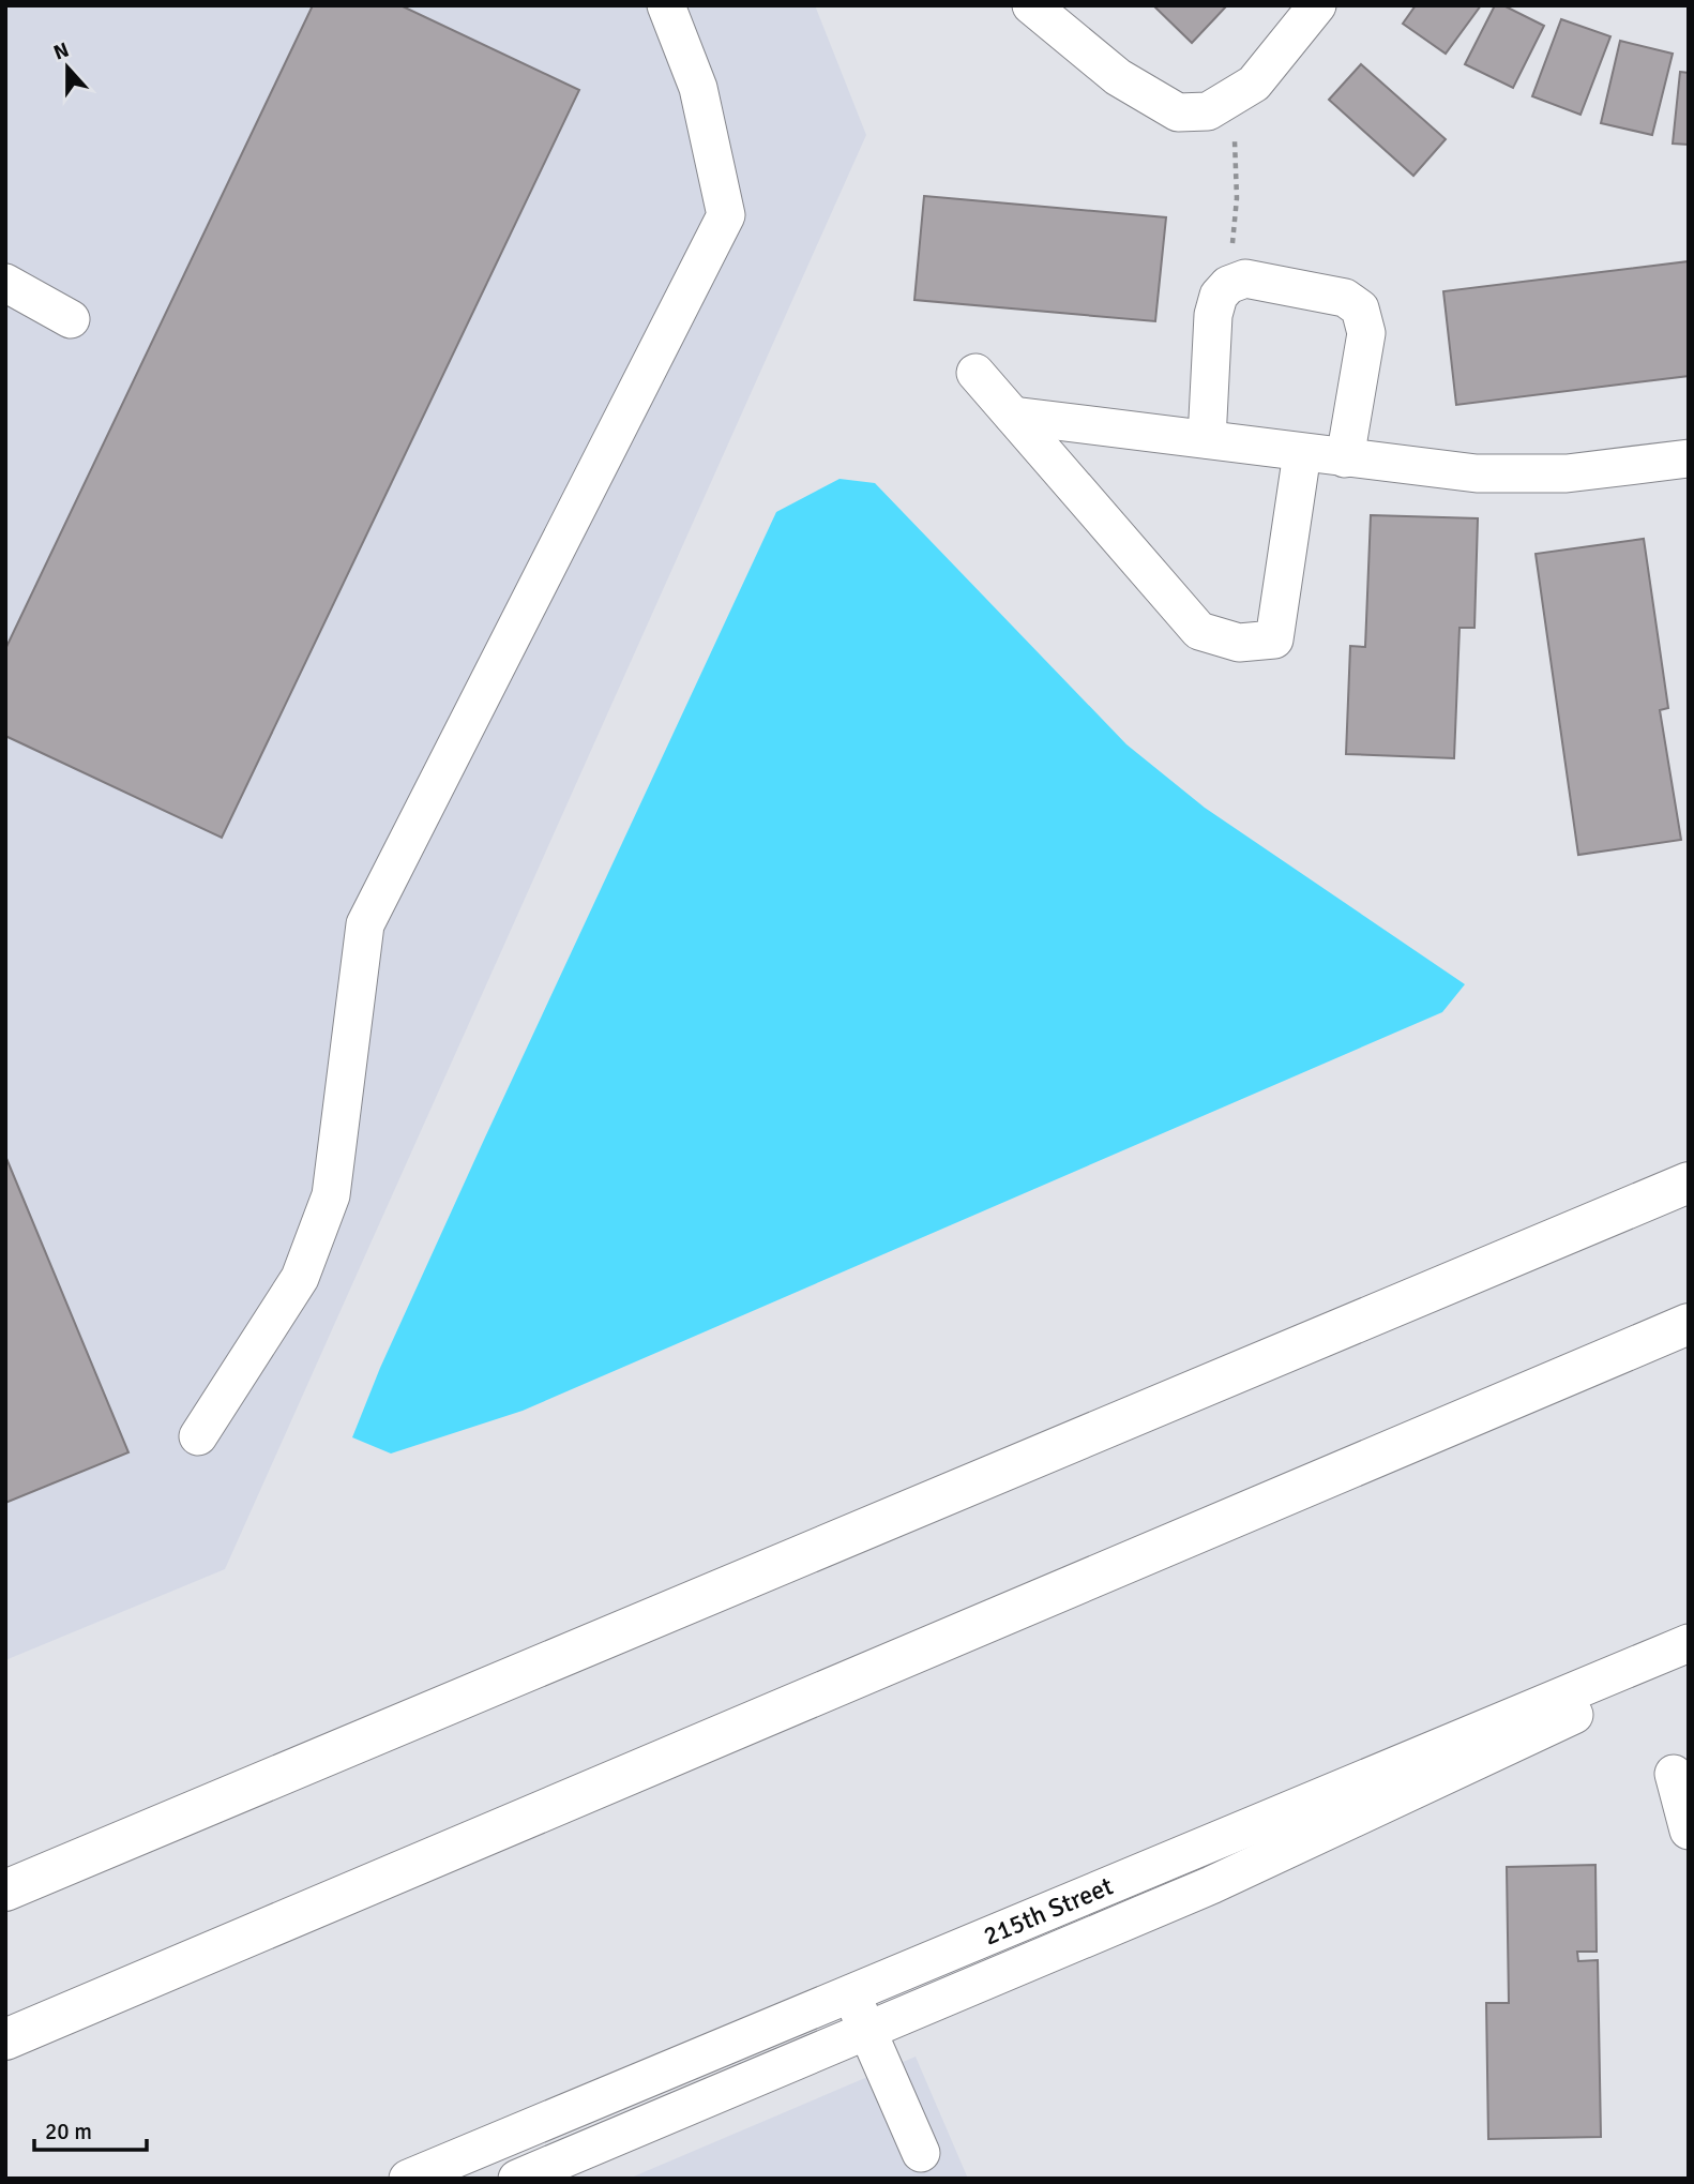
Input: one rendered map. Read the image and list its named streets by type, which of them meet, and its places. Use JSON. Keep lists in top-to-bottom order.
{
  "streets": {
    "street": ["215th Street"]
  },
  "scale_bar": "20 m",
  "north": "top"
}
